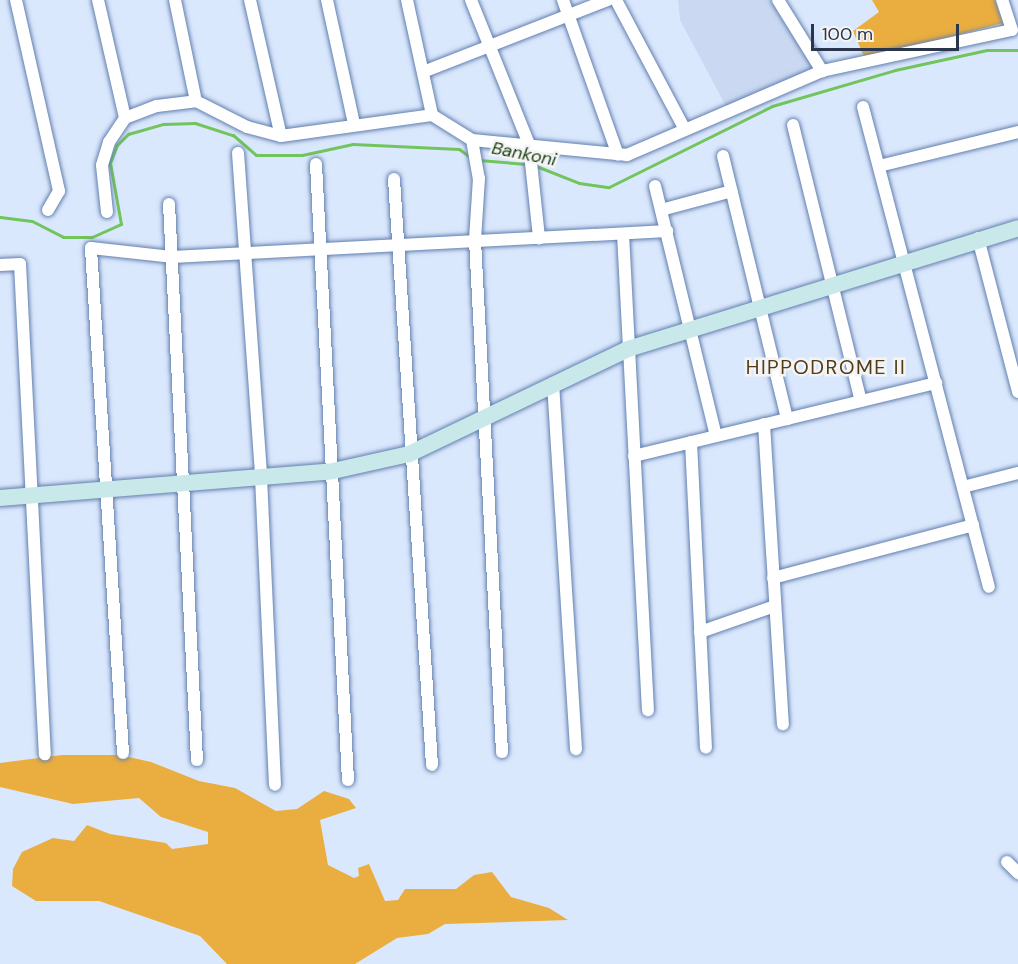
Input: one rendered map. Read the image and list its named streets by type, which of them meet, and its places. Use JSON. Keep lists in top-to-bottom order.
{
  "districts": ["HIPPODROME II"],
  "water": ["Bankoni"],
  "scale_bar": "100 m"
}
